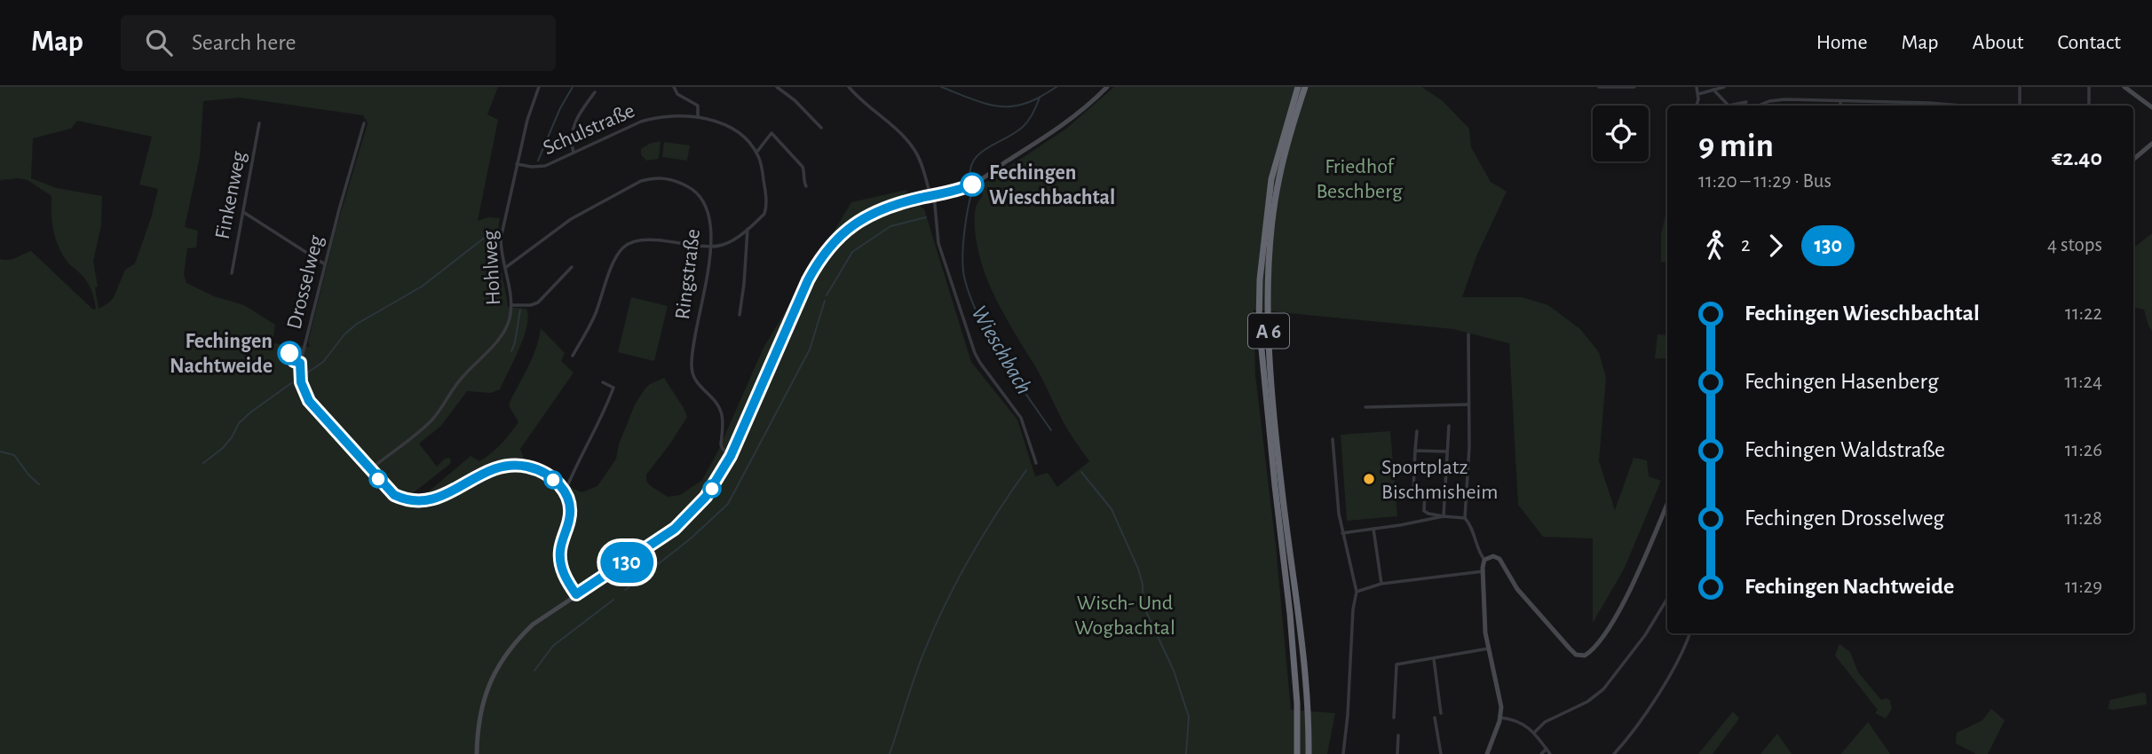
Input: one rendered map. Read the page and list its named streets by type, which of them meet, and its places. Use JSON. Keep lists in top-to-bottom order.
{
  "streets": {
    "highway": ["A 6"],
    "street": [
      "Schulstraße",
      "Finkenweg",
      "Hohlweg",
      "Ringstraße",
      "Drosselweg"
    ]
  },
  "crossings": [
    ["Schulstraße", "Hohlweg"],
    ["Hohlweg", "Ringstraße"],
    ["Hohlweg", "Drosselweg"]
  ],
  "water": ["Wieschbach"],
  "parks": ["Friedhof Beschberg", "Wisch- Und Wogbachtal"],
  "places": ["Fechingen Wieschbachtal", "Fechingen Nachtweide", "Sportplatz Bischmisheim"],
  "lines": ["bus line 130"],
  "page": {
    "header": "Map",
    "search": "Search here",
    "nav": [
      "Home",
      "Map",
      "About",
      "Contact"
    ],
    "on_map": "130",
    "heading": ["9 min", "11:20 – 11:29 · Bus", "€2.40"],
    "legs": ["2", "130", "4 stops"],
    "list": [
      {
        "name": "Fechingen Wieschbachtal",
        "value": "11:22"
      },
      {
        "name": "Fechingen Hasenberg",
        "value": "11:24"
      },
      {
        "name": "Fechingen Waldstraße",
        "value": "11:26"
      },
      {
        "name": "Fechingen Drosselweg",
        "value": "11:28"
      },
      {
        "name": "Fechingen Nachtweide",
        "value": "11:29"
      }
    ]
  }
}
